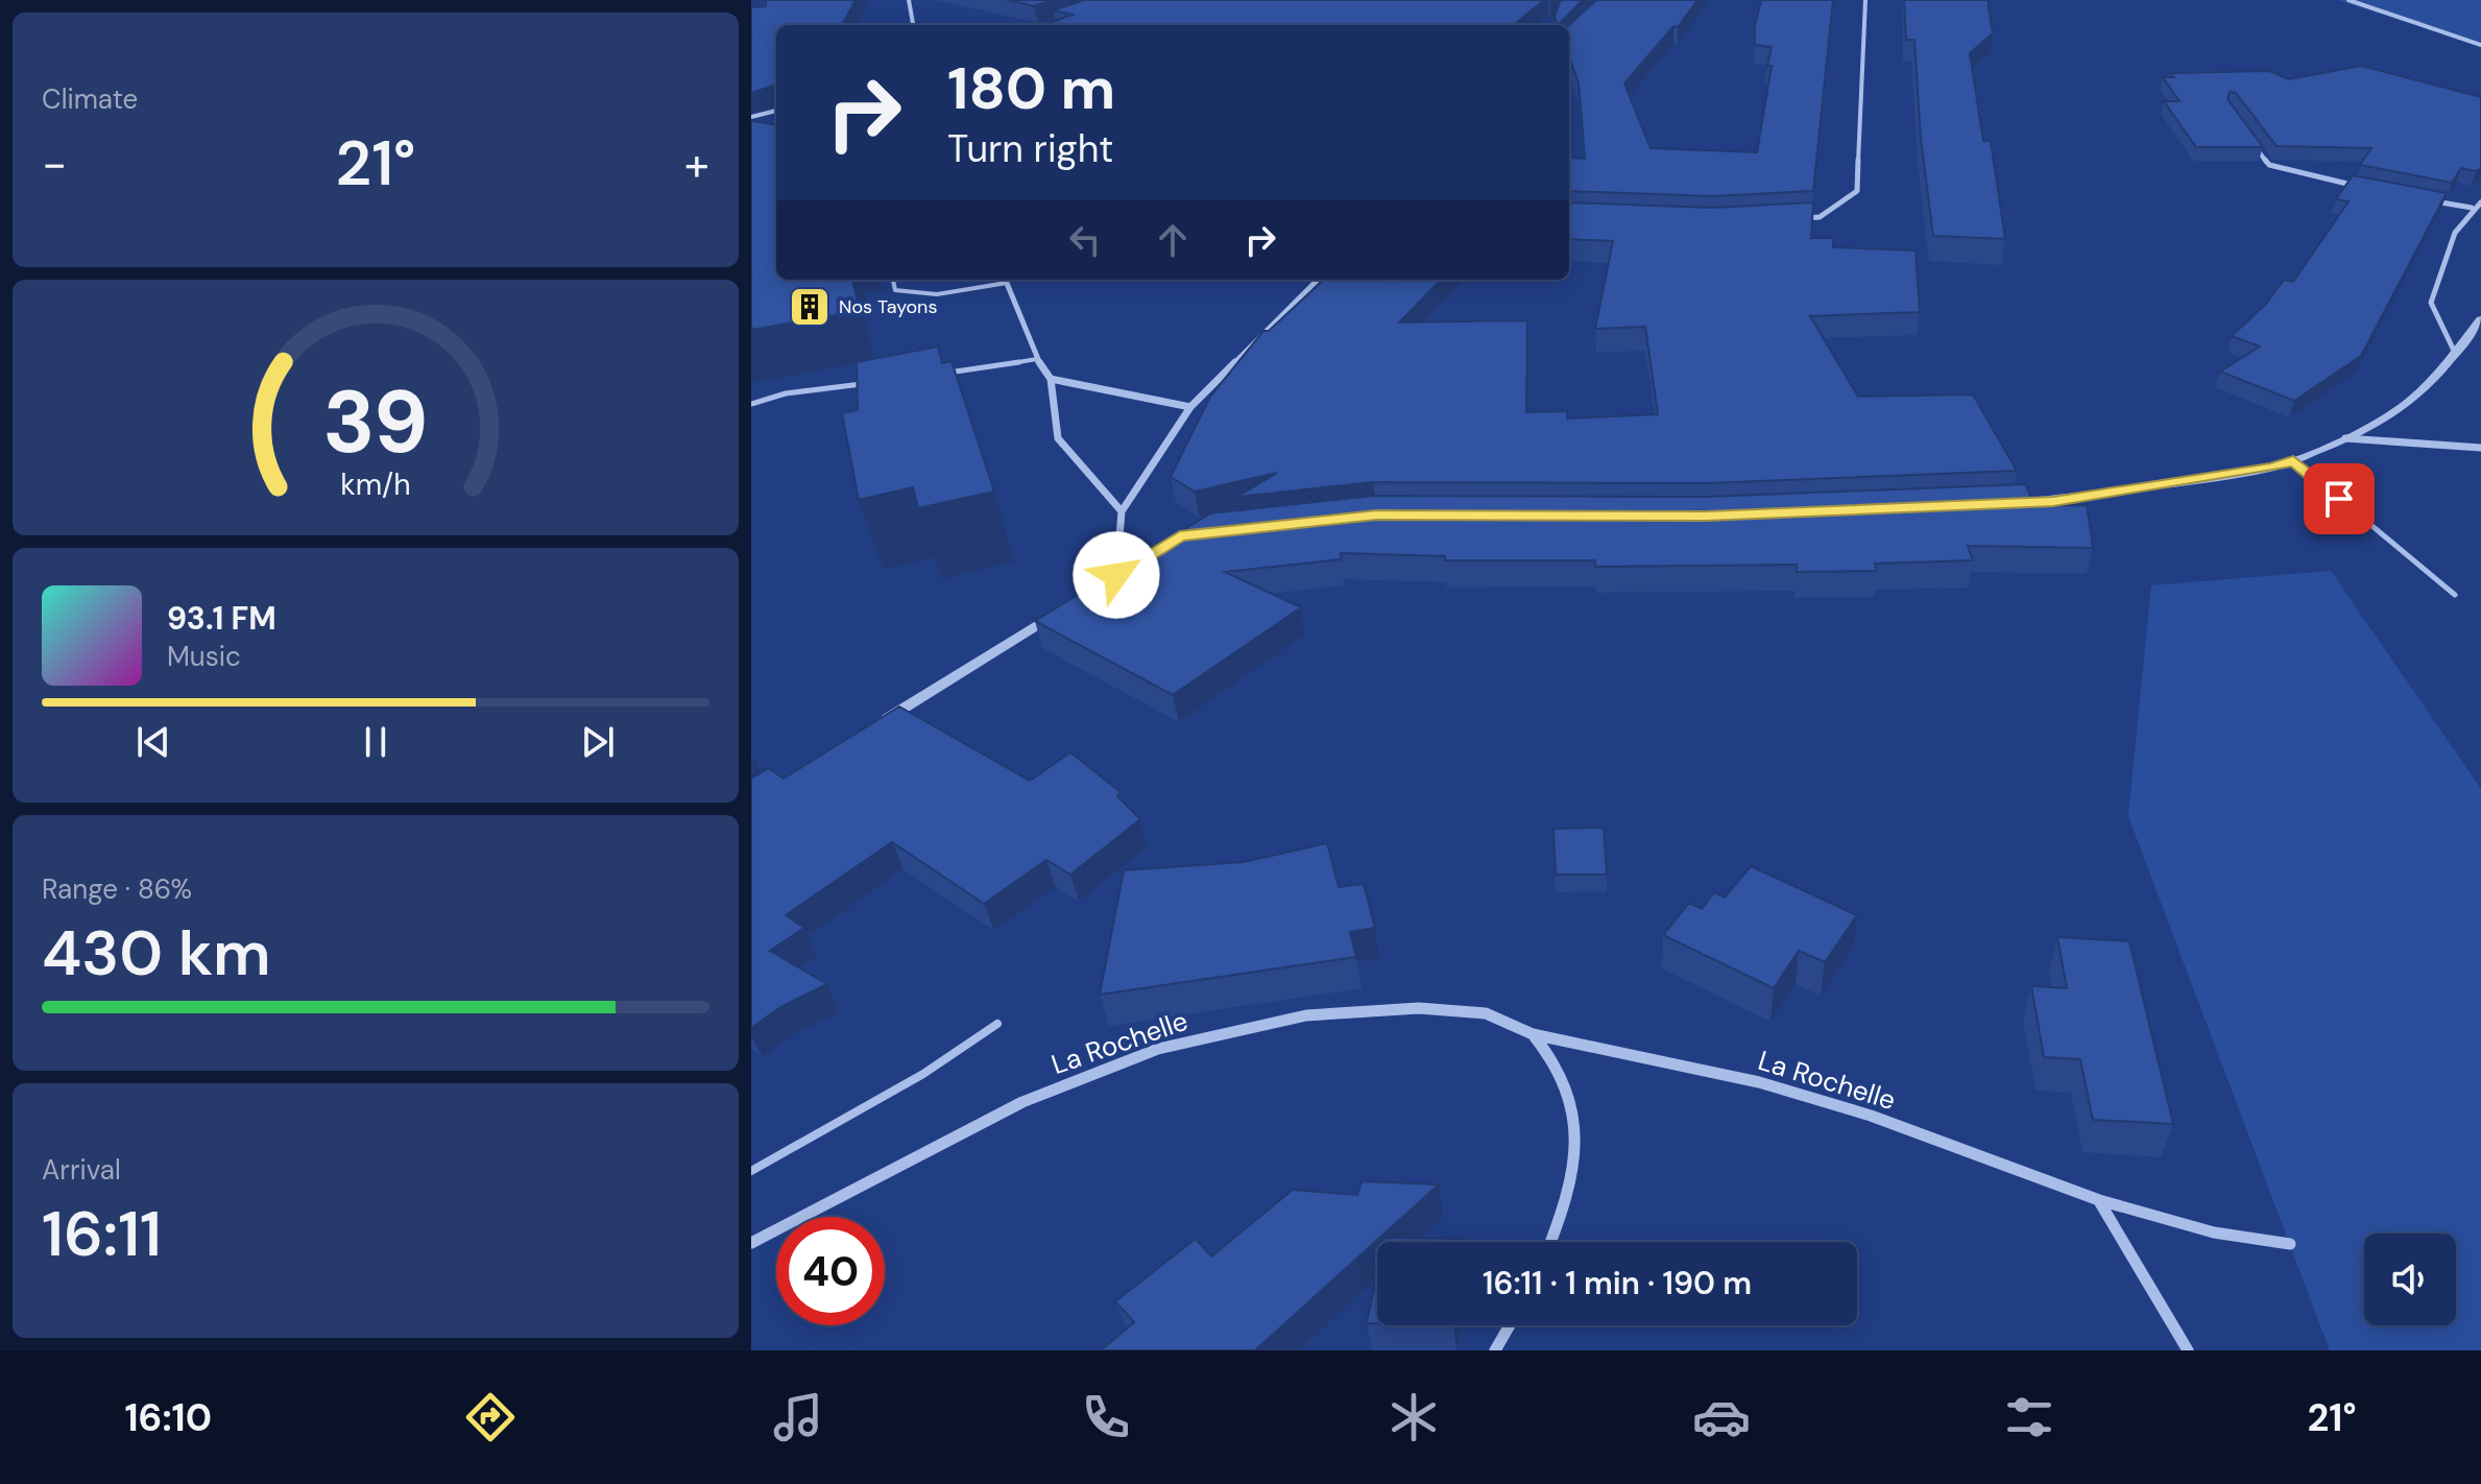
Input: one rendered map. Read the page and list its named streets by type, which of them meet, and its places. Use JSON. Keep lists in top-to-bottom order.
{
  "streets": {
    "street": ["La Rochelle"]
  },
  "places": {
    "building": ["Nos Tayons"]
  },
  "page": {
    "tile": [
      "Climate",
      ["Range · 86%", "430 km"],
      ["Arrival", "16:11"]
    ],
    "turn": ["180 m", "Turn right"],
    "heat": ["−", "21°", "+"],
    "song": ["93.1 FM", "Music"],
    "limit": "40",
    "trip": "16:11 · 1 min · 190 m",
    "tabs": ["16:10", "21°"],
    "gauge": ["39", "km/h"]
  }
}
